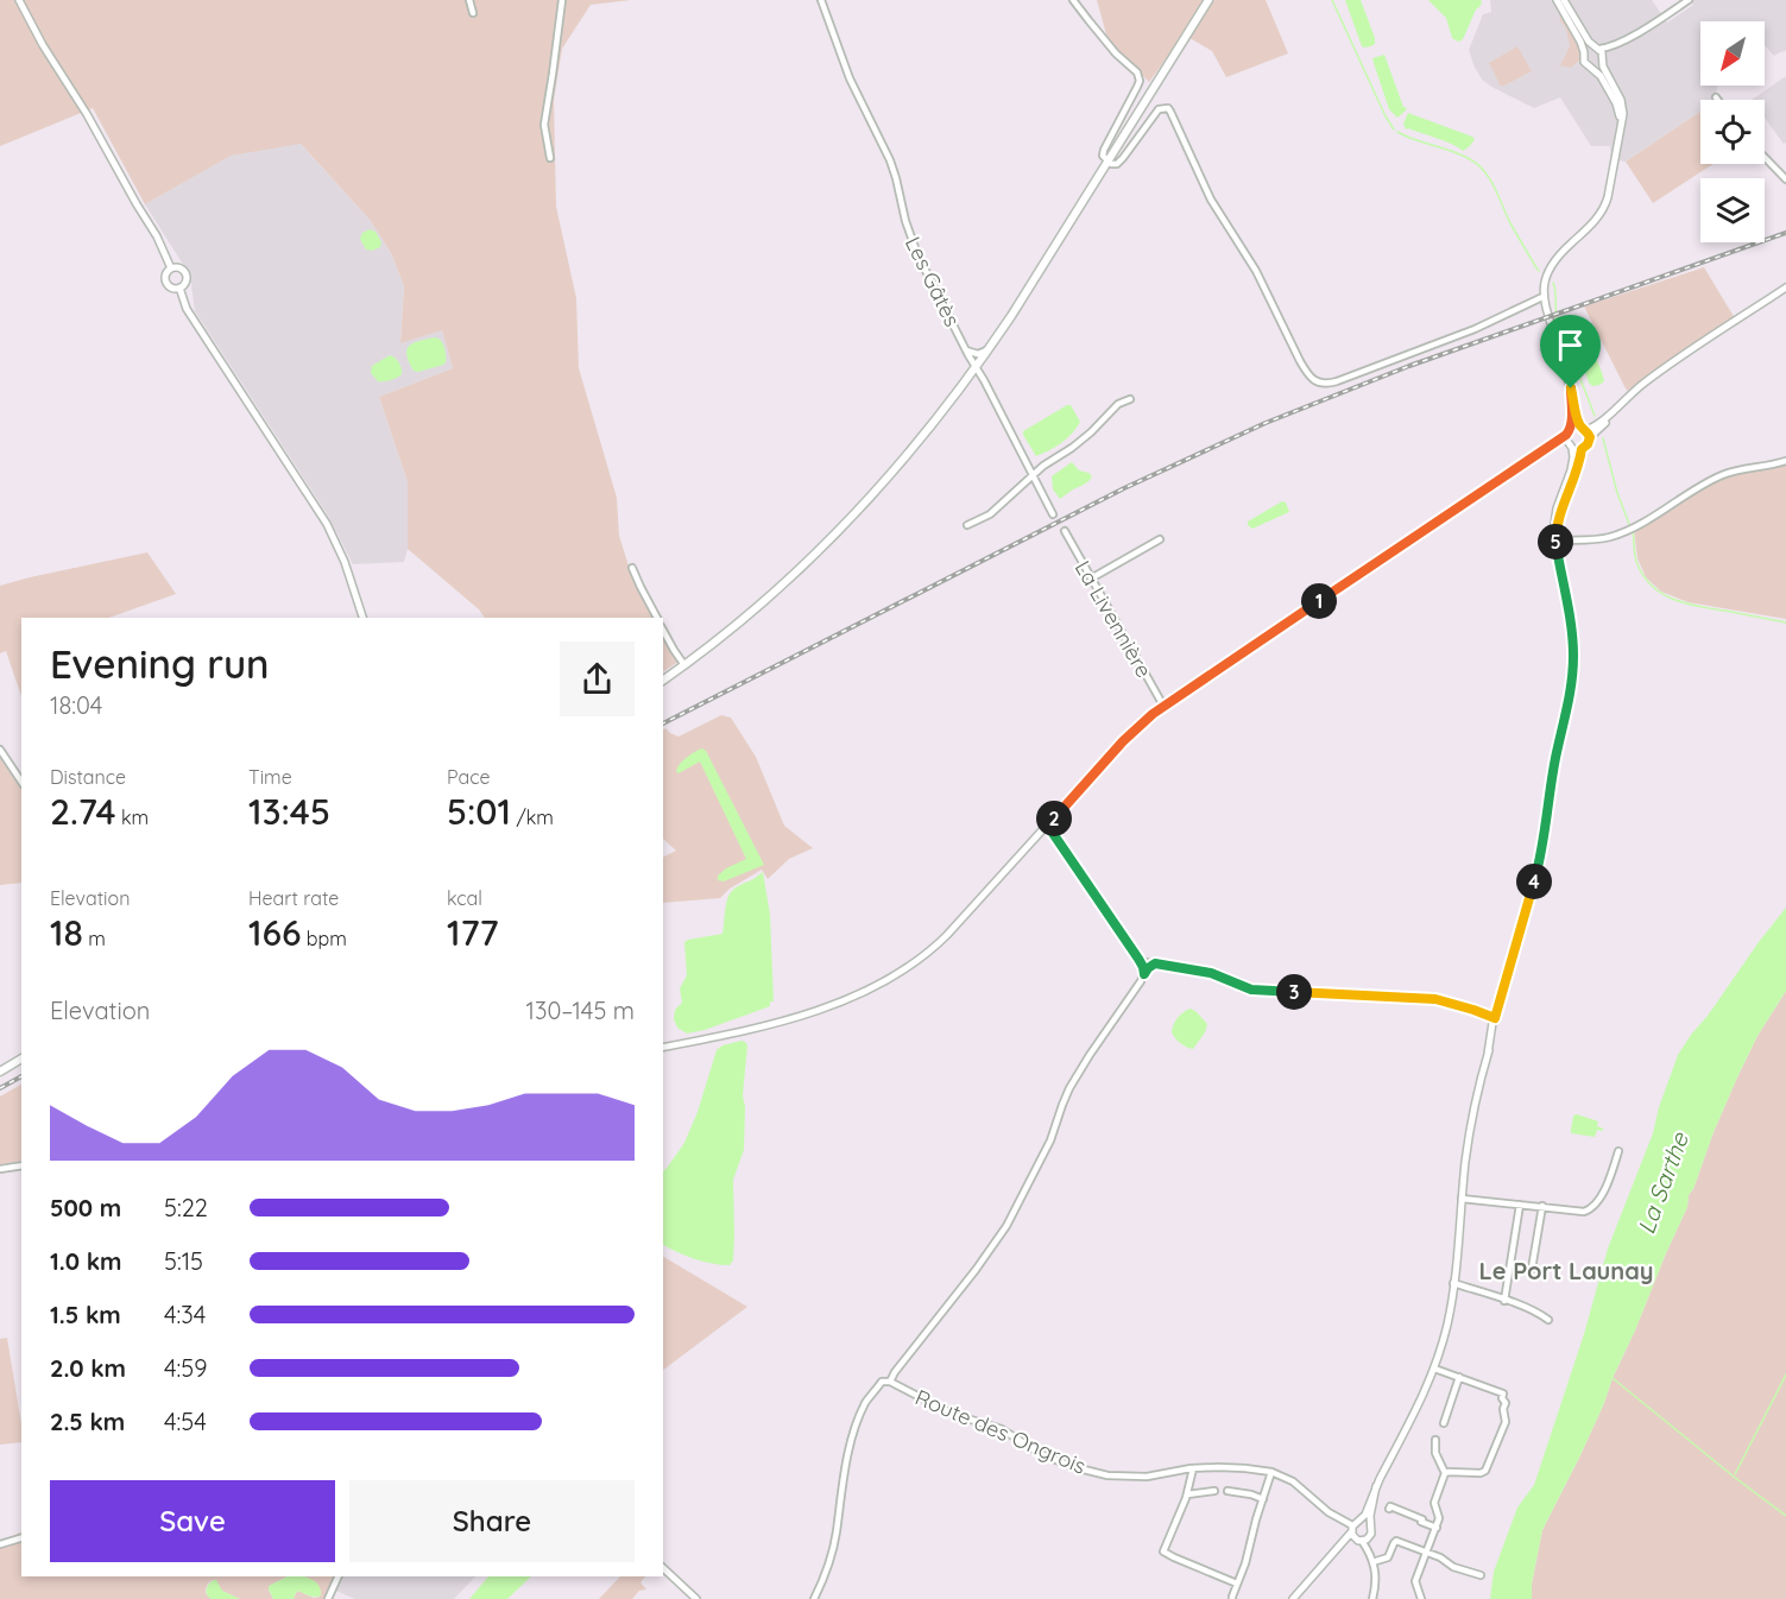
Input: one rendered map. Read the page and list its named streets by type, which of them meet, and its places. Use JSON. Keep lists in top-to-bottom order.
{
  "streets": {
    "street": ["Les Gâtès", "La Livennière", "Route des Ongrois"]
  },
  "districts": ["Le Port Launay"],
  "water": ["La Sarthe"],
  "north": "bottom left",
  "page": {
    "pins": [
      "5",
      "1",
      "2",
      "4",
      "3"
    ],
    "heading": ["Evening run", "18:04"],
    "stats": [
      ["Distance", "2.74 km"],
      ["Time", "13:45"],
      ["Pace", "5:01 /km"],
      ["Elevation", "18 m"],
      ["Heart rate", "166 bpm"],
      ["kcal", "177"]
    ],
    "chart": ["Elevation", "130–145 m"],
    "list": [
      {
        "name": "500 m",
        "note": "5:22"
      },
      {
        "name": "1.0 km",
        "note": "5:15"
      },
      {
        "name": "1.5 km",
        "note": "4:34"
      },
      {
        "name": "2.0 km",
        "note": "4:59"
      },
      {
        "name": "2.5 km",
        "note": "4:54"
      }
    ],
    "buttons": ["Save", "Share"]
  }
}
